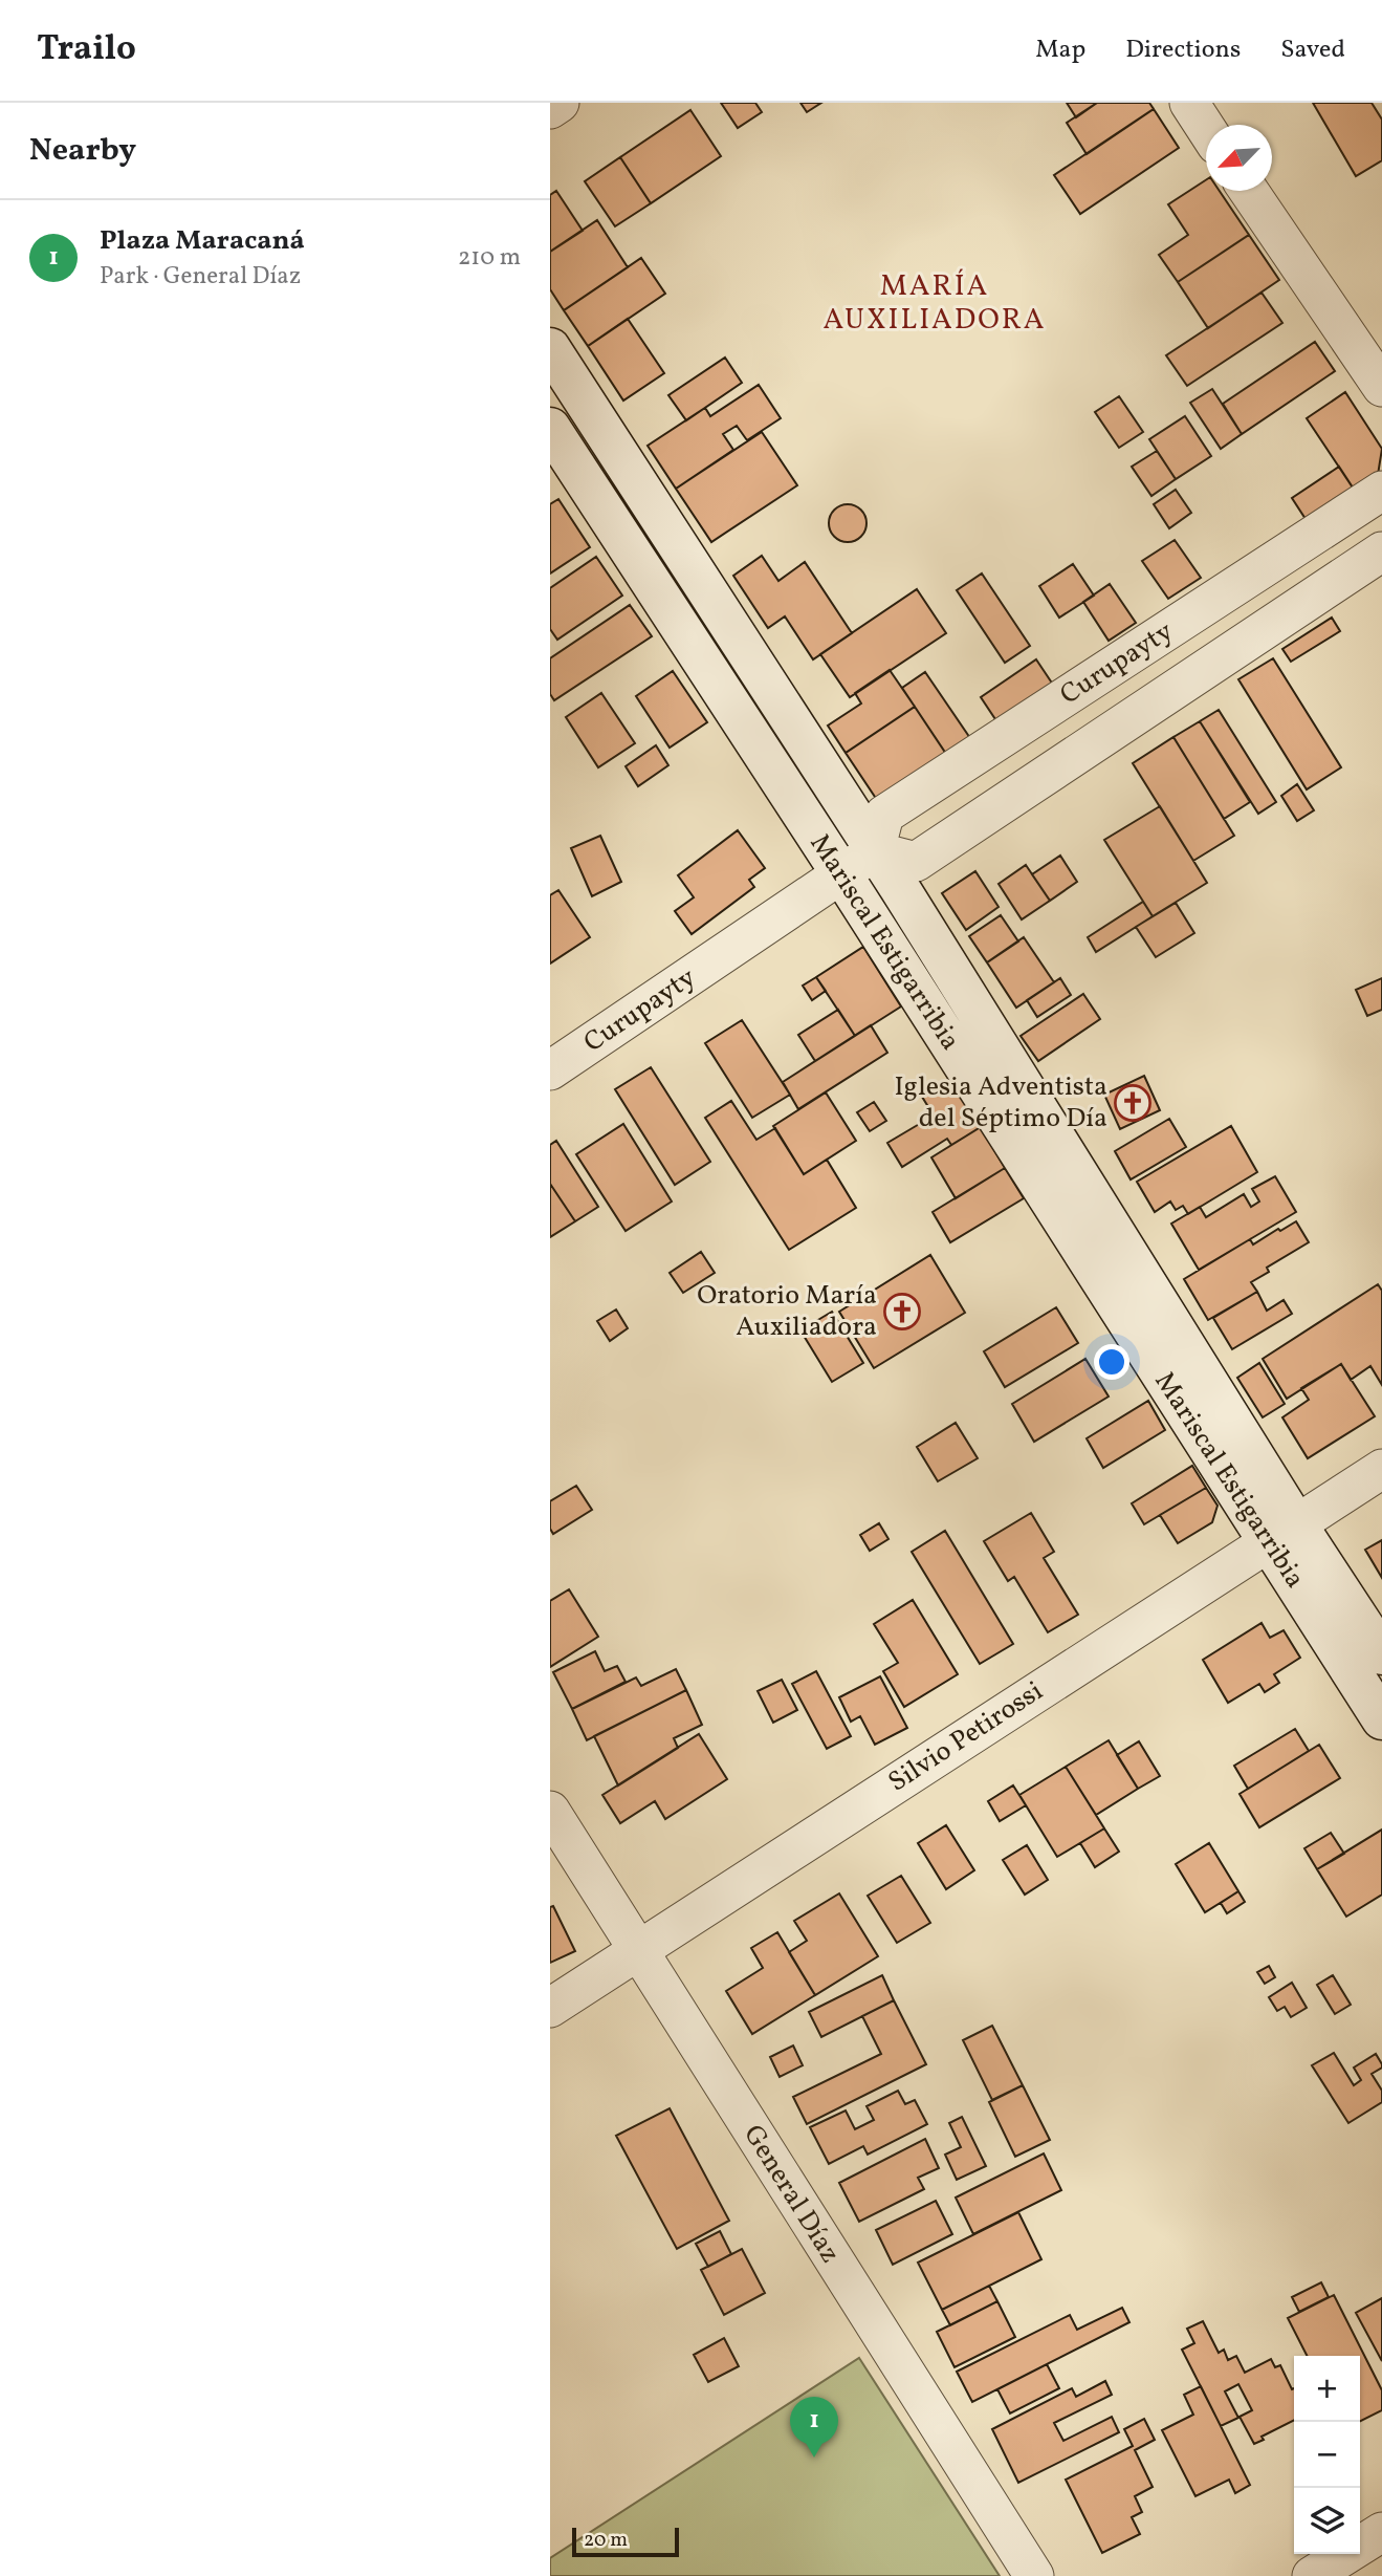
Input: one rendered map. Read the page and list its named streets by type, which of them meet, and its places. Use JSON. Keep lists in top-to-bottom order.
{
  "streets": {
    "street": [
      "Curupayty",
      "Mariscal Estigarribia",
      "Silvio Petirossi",
      "General Díaz"
    ]
  },
  "crossings": [
    ["Curupayty", "Mariscal Estigarribia"],
    ["Mariscal Estigarribia", "Silvio Petirossi"],
    ["Silvio Petirossi", "General Díaz"]
  ],
  "districts": ["MARÍA AUXILIADORA"],
  "places": {
    "church": ["Iglesia Adventista del Séptimo Día", "Oratorio María Auxiliadora"]
  },
  "scale_bar": "20 m",
  "north": "bottom left",
  "page": {
    "header": "Trailo",
    "nav": ["Map", "Directions", "Saved"],
    "heading": "Nearby",
    "list": [
      {
        "mark": "1",
        "name": "Plaza Maracaná",
        "note": "Park · General Díaz",
        "value": "210 m"
      }
    ],
    "map_buttons": ["+", "−"],
    "pins": "1",
    "scale": "20 m"
  }
}
